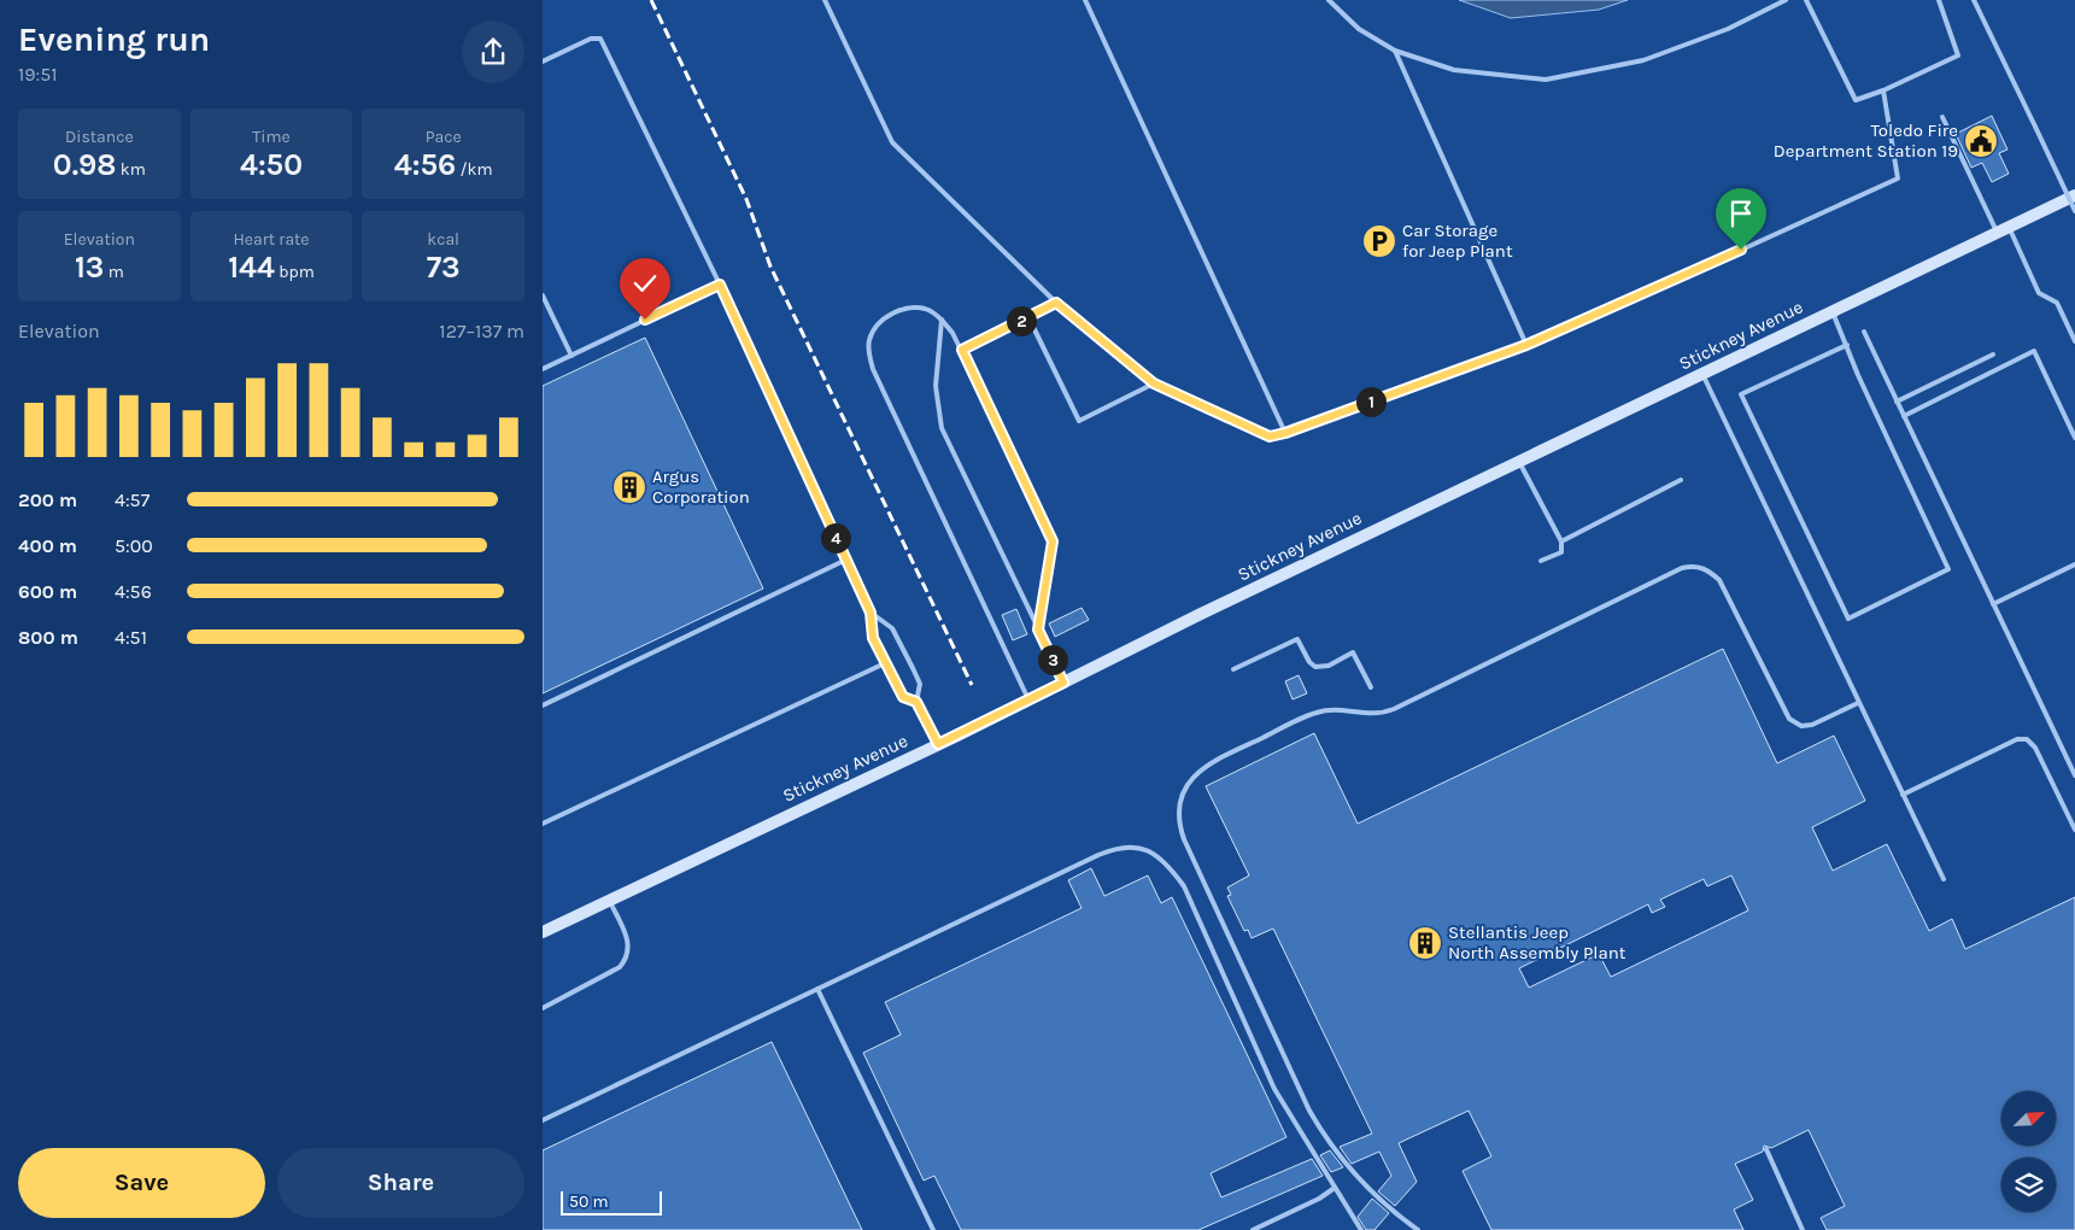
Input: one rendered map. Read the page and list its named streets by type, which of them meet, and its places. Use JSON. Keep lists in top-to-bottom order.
{
  "streets": {
    "street": ["Stickney Avenue"]
  },
  "places": {
    "public building": ["Toledo Fire Department Station 19"],
    "parking": ["Car Storage for Jeep Plant"],
    "building": ["Argus Corporation", "Stellantis Jeep North Assembly Plant"]
  },
  "scale_bar": "50 m",
  "north": "top right",
  "page": {
    "heading": ["Evening run", "19:51"],
    "stats": [
      ["Distance", "0.98 km"],
      ["Time", "4:50"],
      ["Pace", "4:56 /km"],
      ["Elevation", "13 m"],
      ["Heart rate", "144 bpm"],
      ["kcal", "73"]
    ],
    "pins": [
      "2",
      "1",
      "4",
      "3"
    ],
    "chart": ["Elevation", "127–137 m"],
    "list": [
      {
        "name": "200 m",
        "note": "4:57"
      },
      {
        "name": "400 m",
        "note": "5:00"
      },
      {
        "name": "600 m",
        "note": "4:56"
      },
      {
        "name": "800 m",
        "note": "4:51"
      }
    ],
    "buttons": ["Save", "Share"],
    "scale": "50 m"
  }
}
